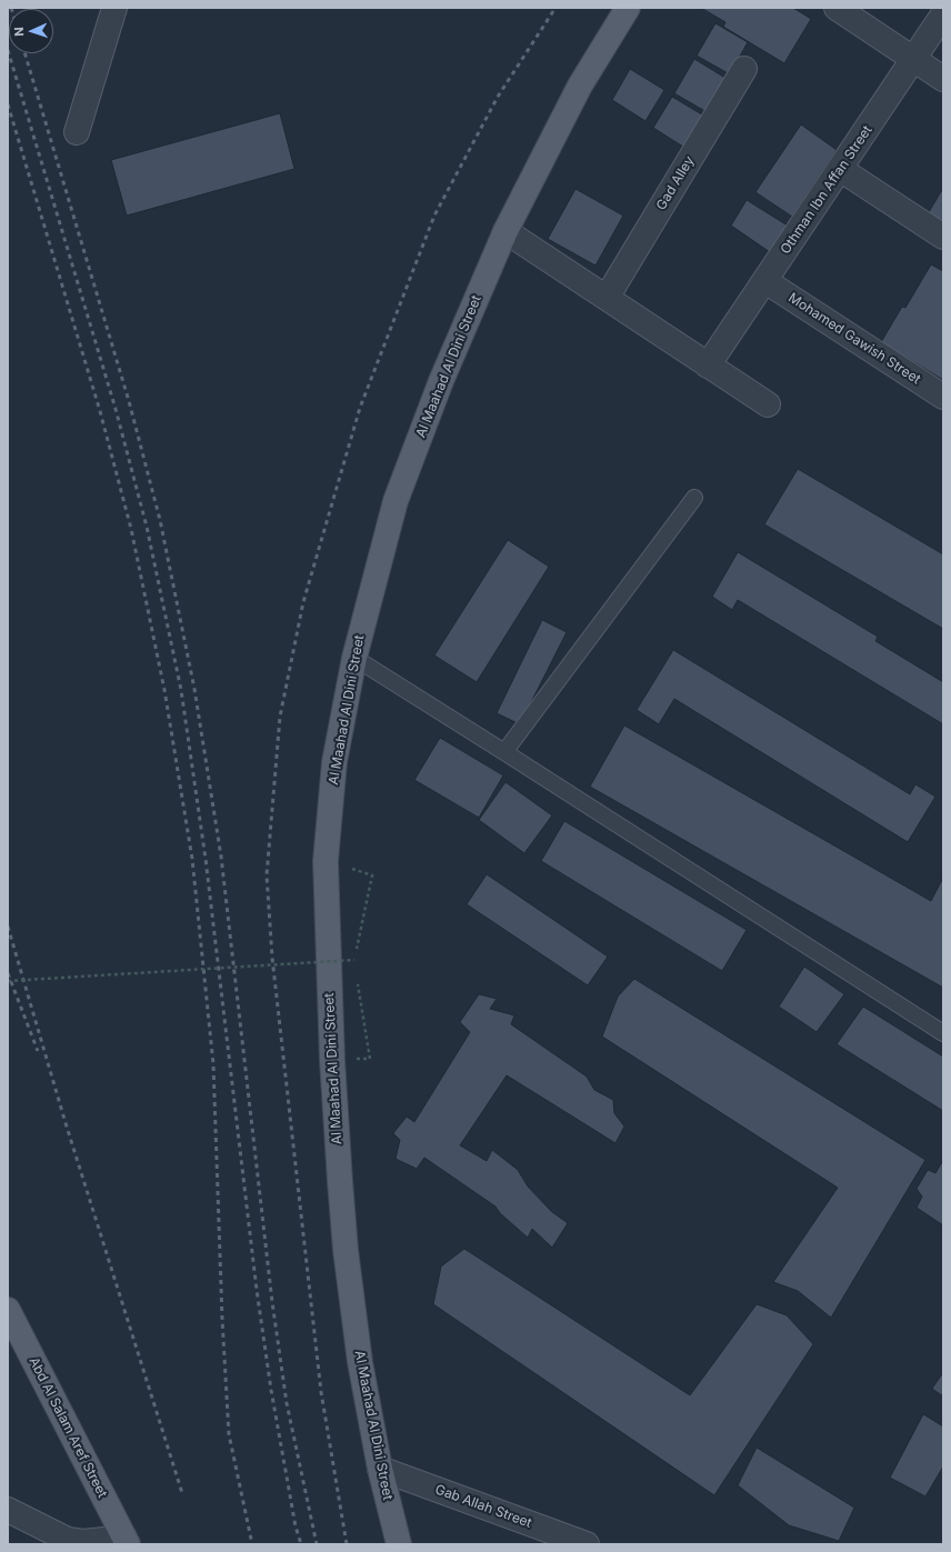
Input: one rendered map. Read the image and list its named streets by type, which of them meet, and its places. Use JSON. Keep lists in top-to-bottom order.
{
  "streets": {
    "main road": ["Al Maahad Al Dini Street", "Abd Al Salam Aref Street"],
    "street": [
      "Gad Alley",
      "Othman Ibn Affan Street",
      "Mohamed Gawish Street",
      "Gab Allah Street"
    ]
  },
  "crossings": [
    ["Othman Ibn Affan Street", "Mohamed Gawish Street"],
    ["Al Maahad Al Dini Street", "Gab Allah Street"]
  ],
  "north": "left"
}
